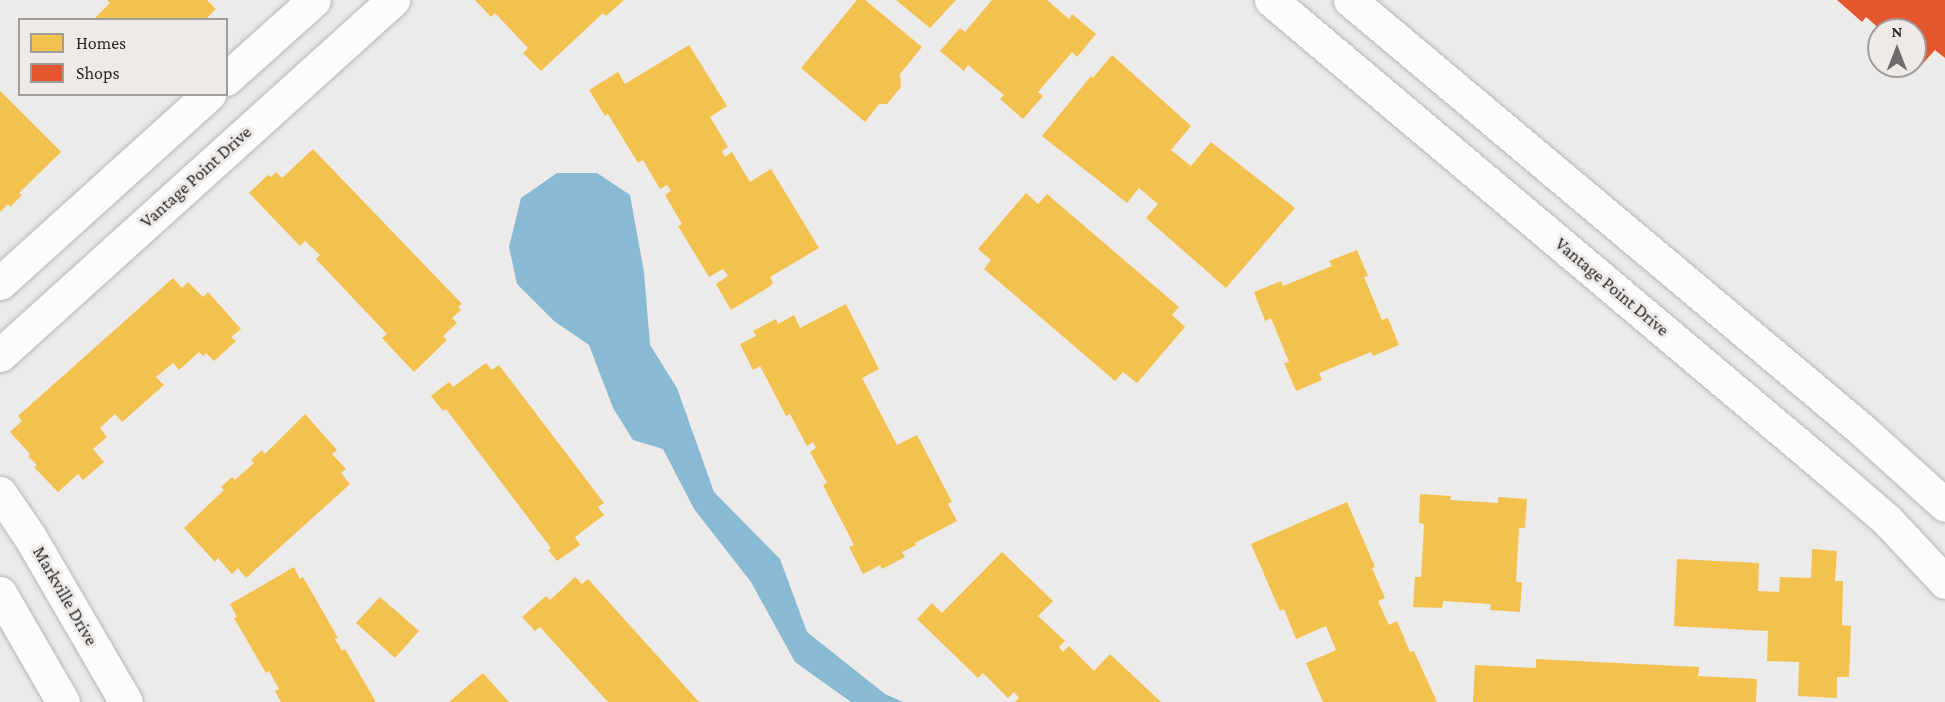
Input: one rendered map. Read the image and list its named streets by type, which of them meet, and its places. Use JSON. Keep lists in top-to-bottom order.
{
  "streets": {
    "street": ["Vantage Point Drive", "Markville Drive"]
  },
  "legend": ["Homes", "Shops"],
  "north": "top"
}
